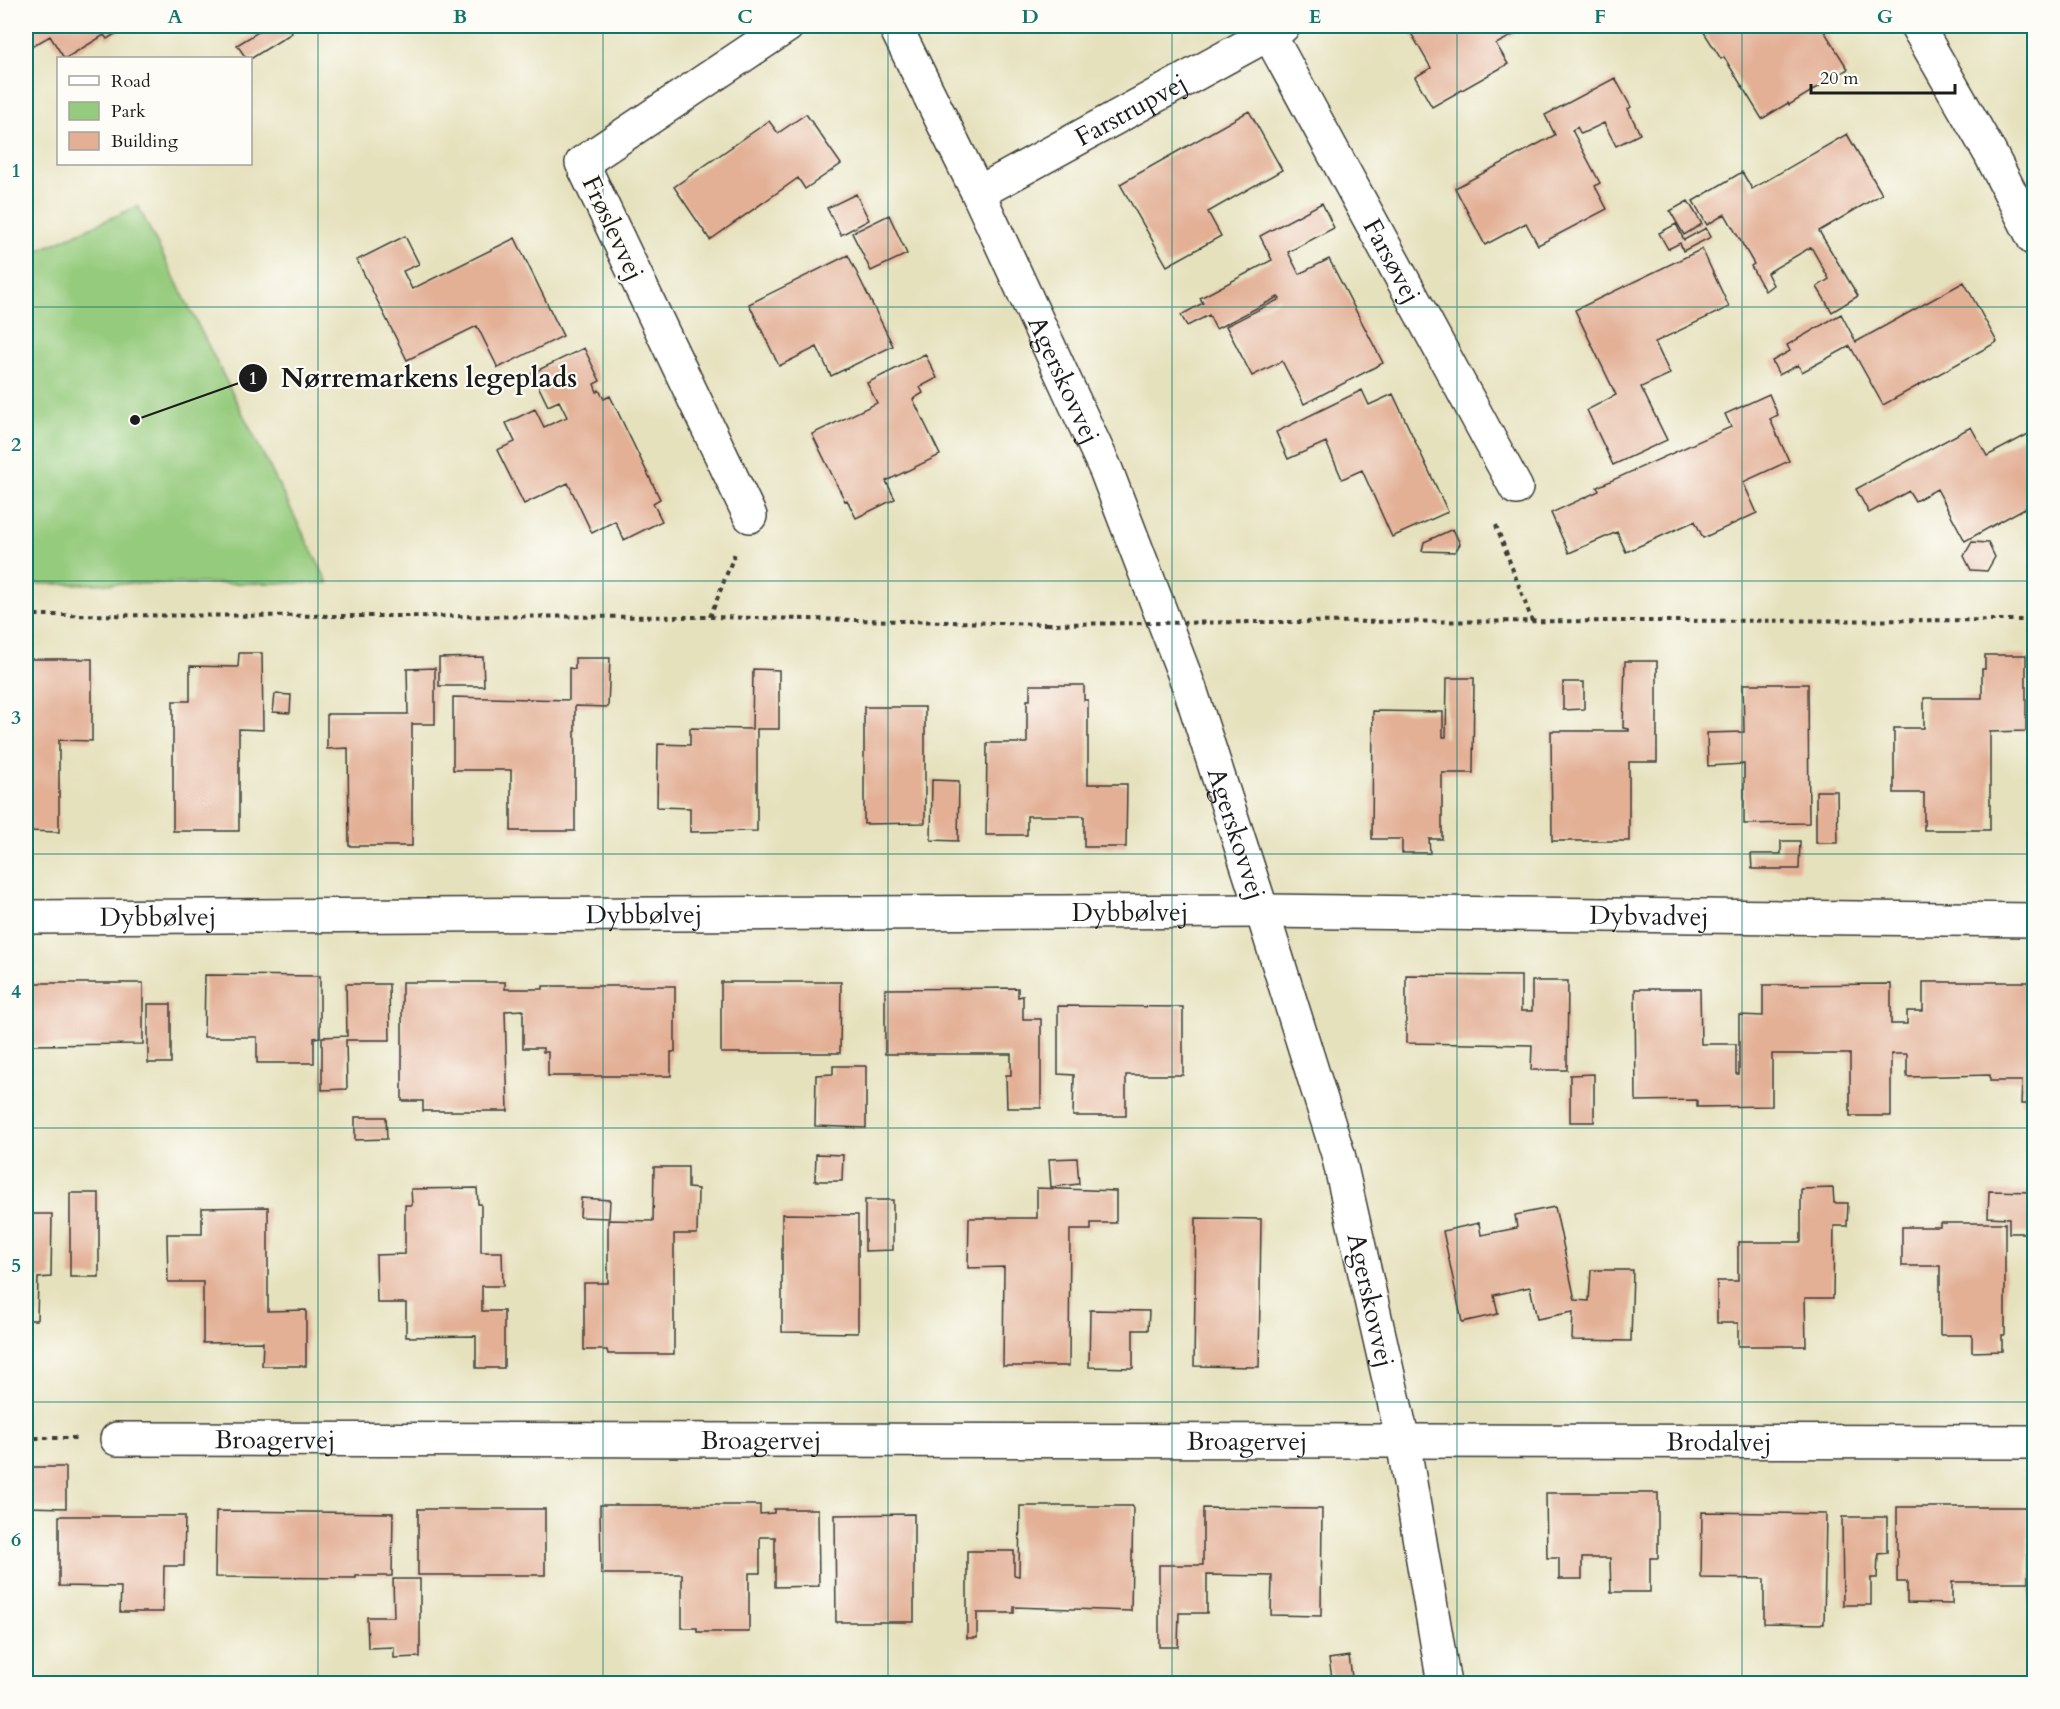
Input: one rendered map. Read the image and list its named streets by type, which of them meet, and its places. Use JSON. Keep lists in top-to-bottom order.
{
  "streets": {
    "street": [
      "Farstrupvej",
      "Frøslevvej",
      "Farsøvej",
      "Agerskovvej",
      "Dybbølvej",
      "Dybvadvej",
      "Broagervej",
      "Brodalvej"
    ]
  },
  "crossings": [
    ["Farstrupvej", "Farsøvej"],
    ["Farstrupvej", "Agerskovvej"],
    ["Agerskovvej", "Dybbølvej"],
    ["Agerskovvej", "Dybvadvej"],
    ["Agerskovvej", "Broagervej"],
    ["Agerskovvej", "Brodalvej"],
    ["Dybbølvej", "Dybvadvej"],
    ["Broagervej", "Brodalvej"]
  ],
  "places": ["Nørremarkens legeplads"],
  "legend": ["Road", "Park", "Building"],
  "scale_bar": "20 m",
  "grid": {
    "columns": [
      "A",
      "B",
      "C",
      "D",
      "E",
      "F",
      "G"
    ],
    "rows": [
      "1",
      "2",
      "3",
      "4",
      "5",
      "6"
    ]
  }
}
